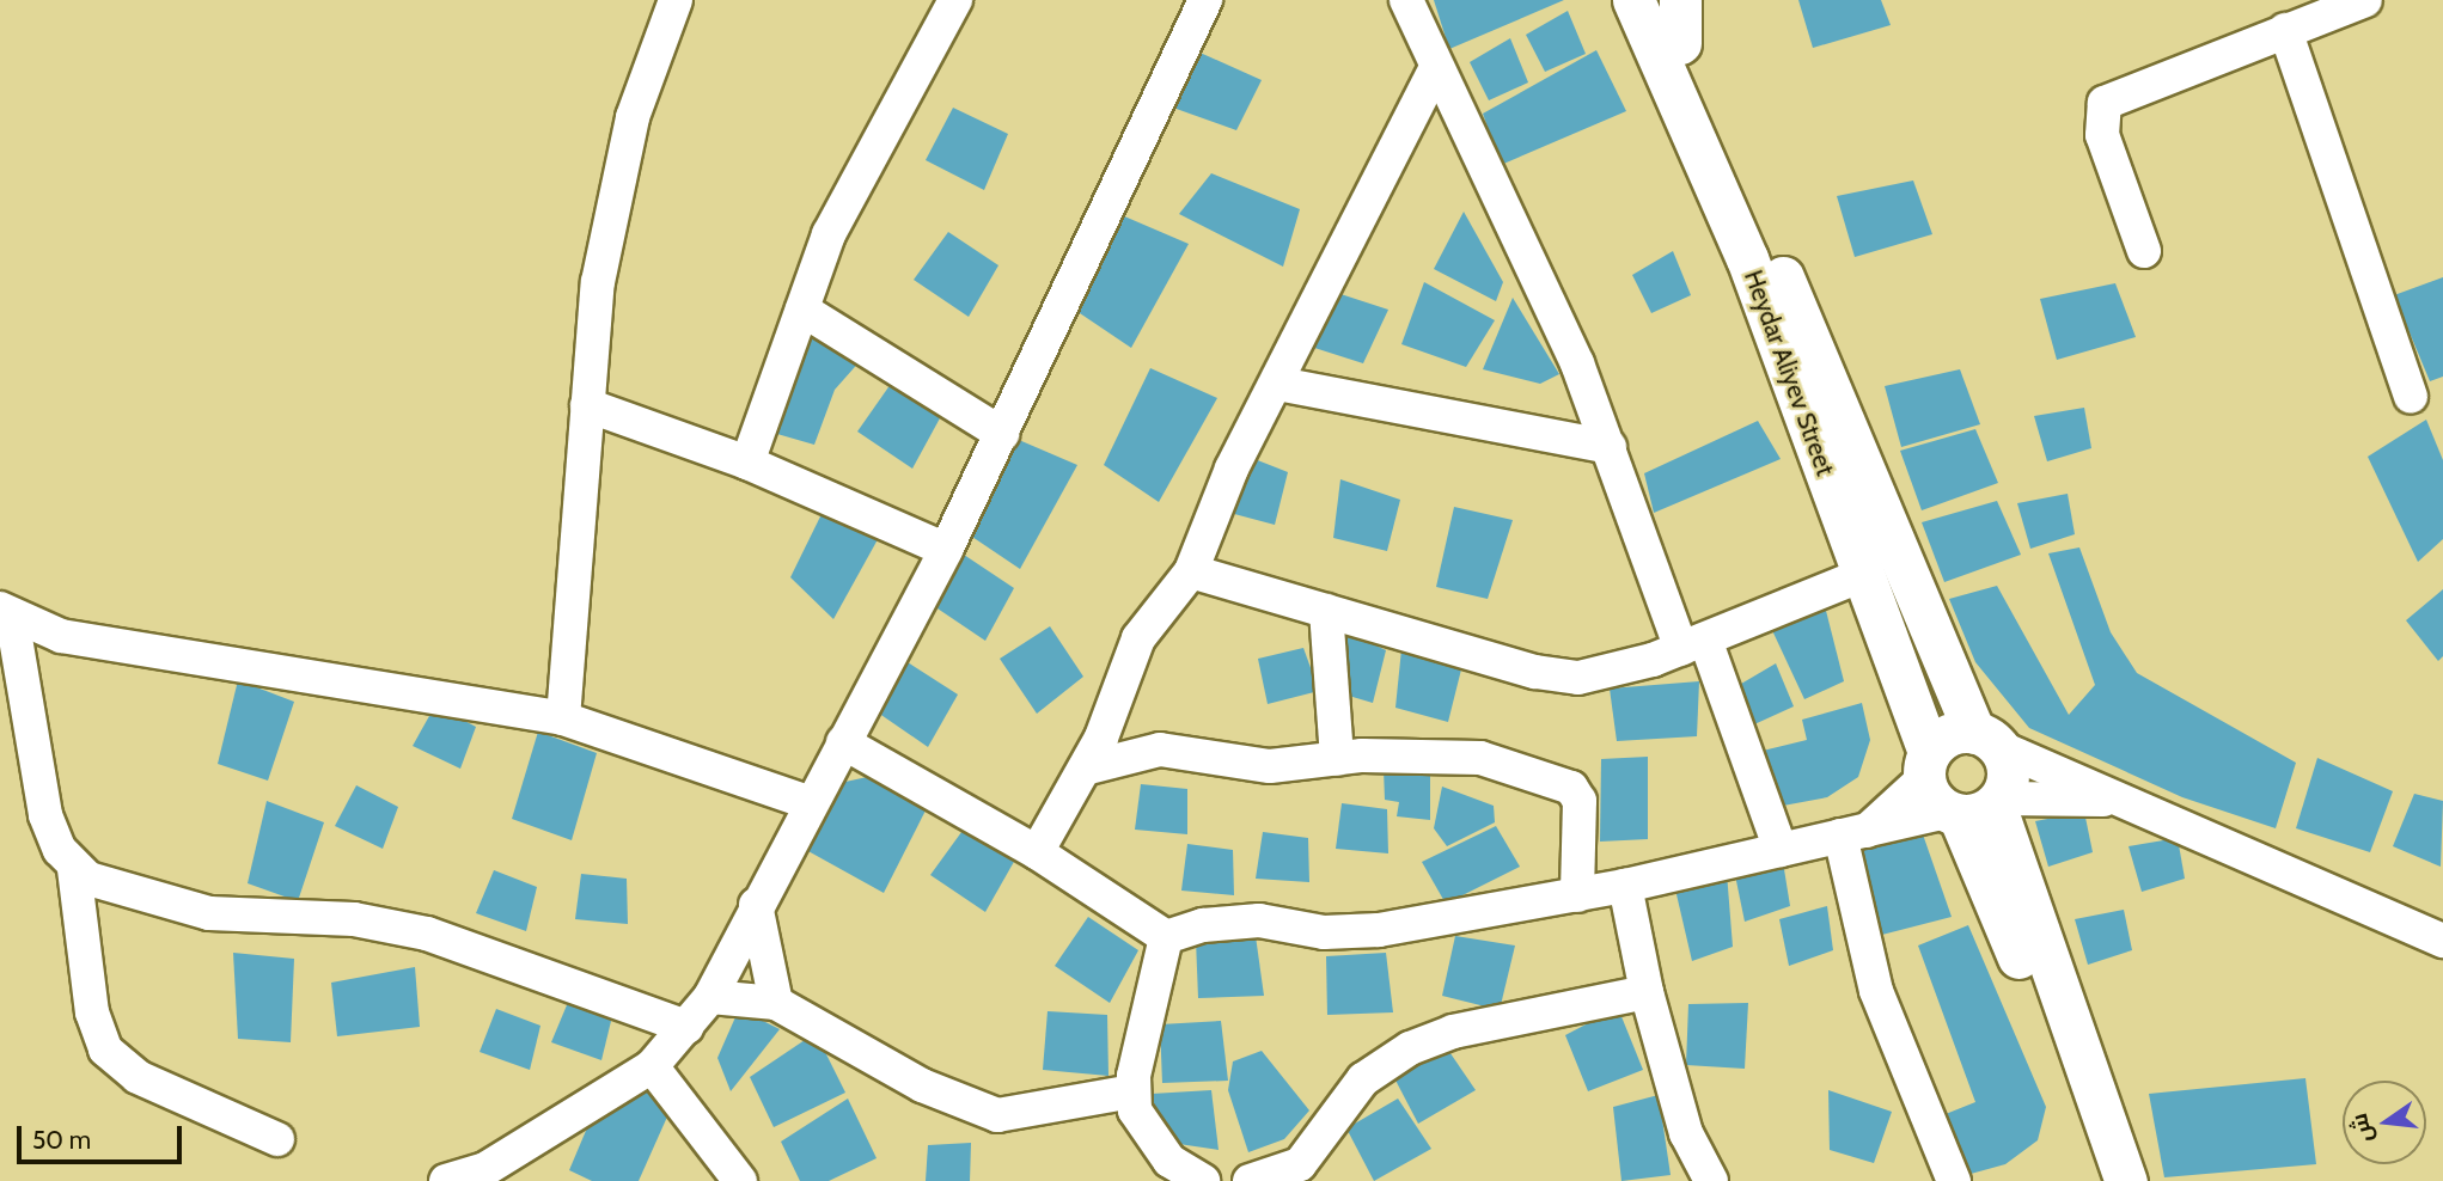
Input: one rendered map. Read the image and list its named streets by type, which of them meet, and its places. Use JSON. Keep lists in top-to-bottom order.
{
  "streets": {
    "main road": ["Heydar Aliyev Street"]
  },
  "scale_bar": "50 m",
  "north": "left"
}
